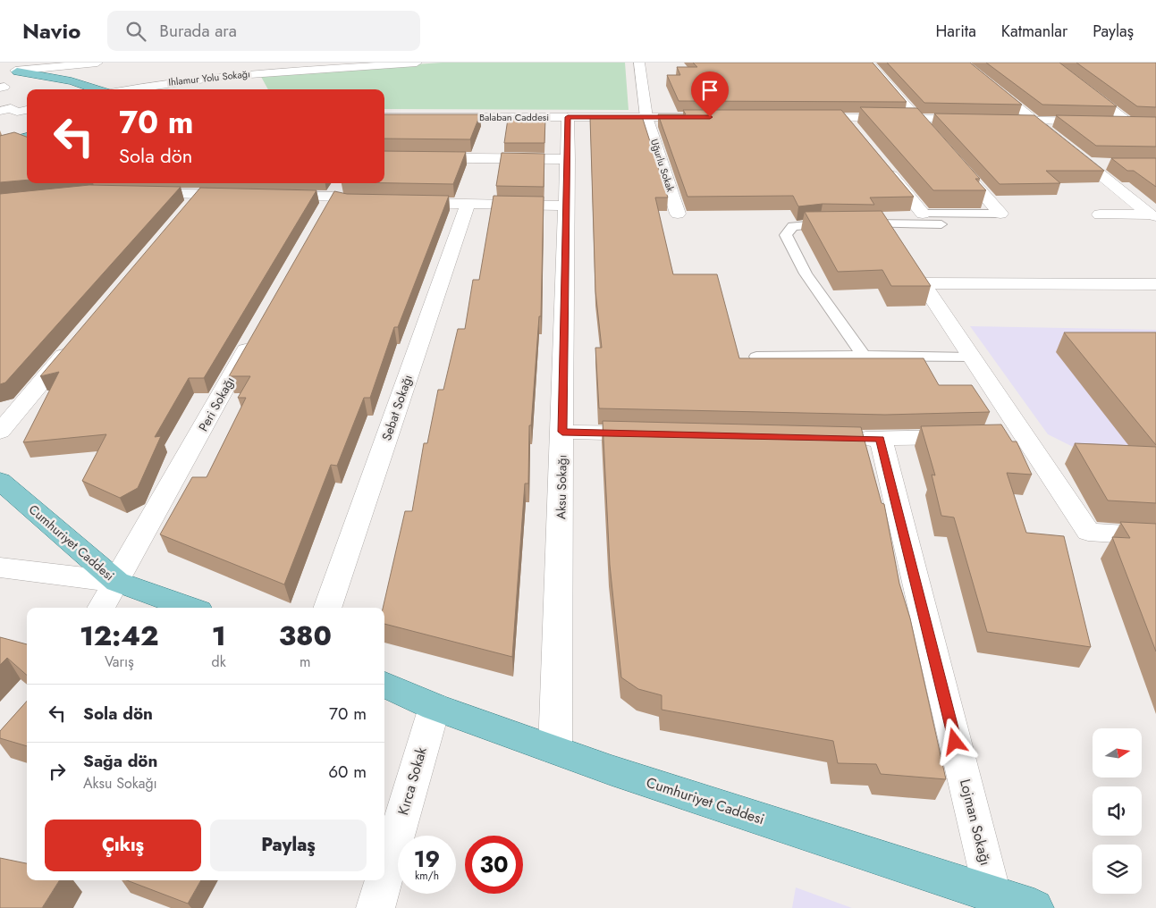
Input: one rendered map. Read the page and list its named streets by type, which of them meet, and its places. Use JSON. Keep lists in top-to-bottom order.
{
  "streets": {
    "main road": ["Cumhuriyet Caddesi"],
    "street": [
      "Ihlamur Yolu Sokağı",
      "Balaban Caddesi",
      "Uğurlu Sokak",
      "Peri Sokağı",
      "Sebat Sokağı",
      "Aksu Sokağı",
      "Kırca Sokak",
      "Lojman Sokağı"
    ]
  },
  "crossings": [
    ["Balaban Caddesi", "Uğurlu Sokak"],
    ["Balaban Caddesi", "Aksu Sokağı"],
    ["Peri Sokağı", "Cumhuriyet Caddesi"],
    ["Aksu Sokağı", "Cumhuriyet Caddesi"],
    ["Cumhuriyet Caddesi", "Kırca Sokak"],
    ["Cumhuriyet Caddesi", "Lojman Sokağı"]
  ],
  "north": "right",
  "page": {
    "header": "Navio",
    "search": "Burada ara",
    "nav": ["Harita", "Katmanlar", "Paylaş"],
    "turn": ["70 m", "Sola dön"],
    "eta": [
      "12:42",
      "Varış",
      "1",
      "dk",
      "380",
      "m"
    ],
    "list": [
      {
        "name": "Sola dön",
        "value": "70 m"
      },
      {
        "name": "Sağa dön",
        "note": "Aksu Sokağı",
        "value": "60 m"
      }
    ],
    "buttons": ["Çıkış", "Paylaş"],
    "speed": "19 km/h",
    "limit": "30"
  }
}
